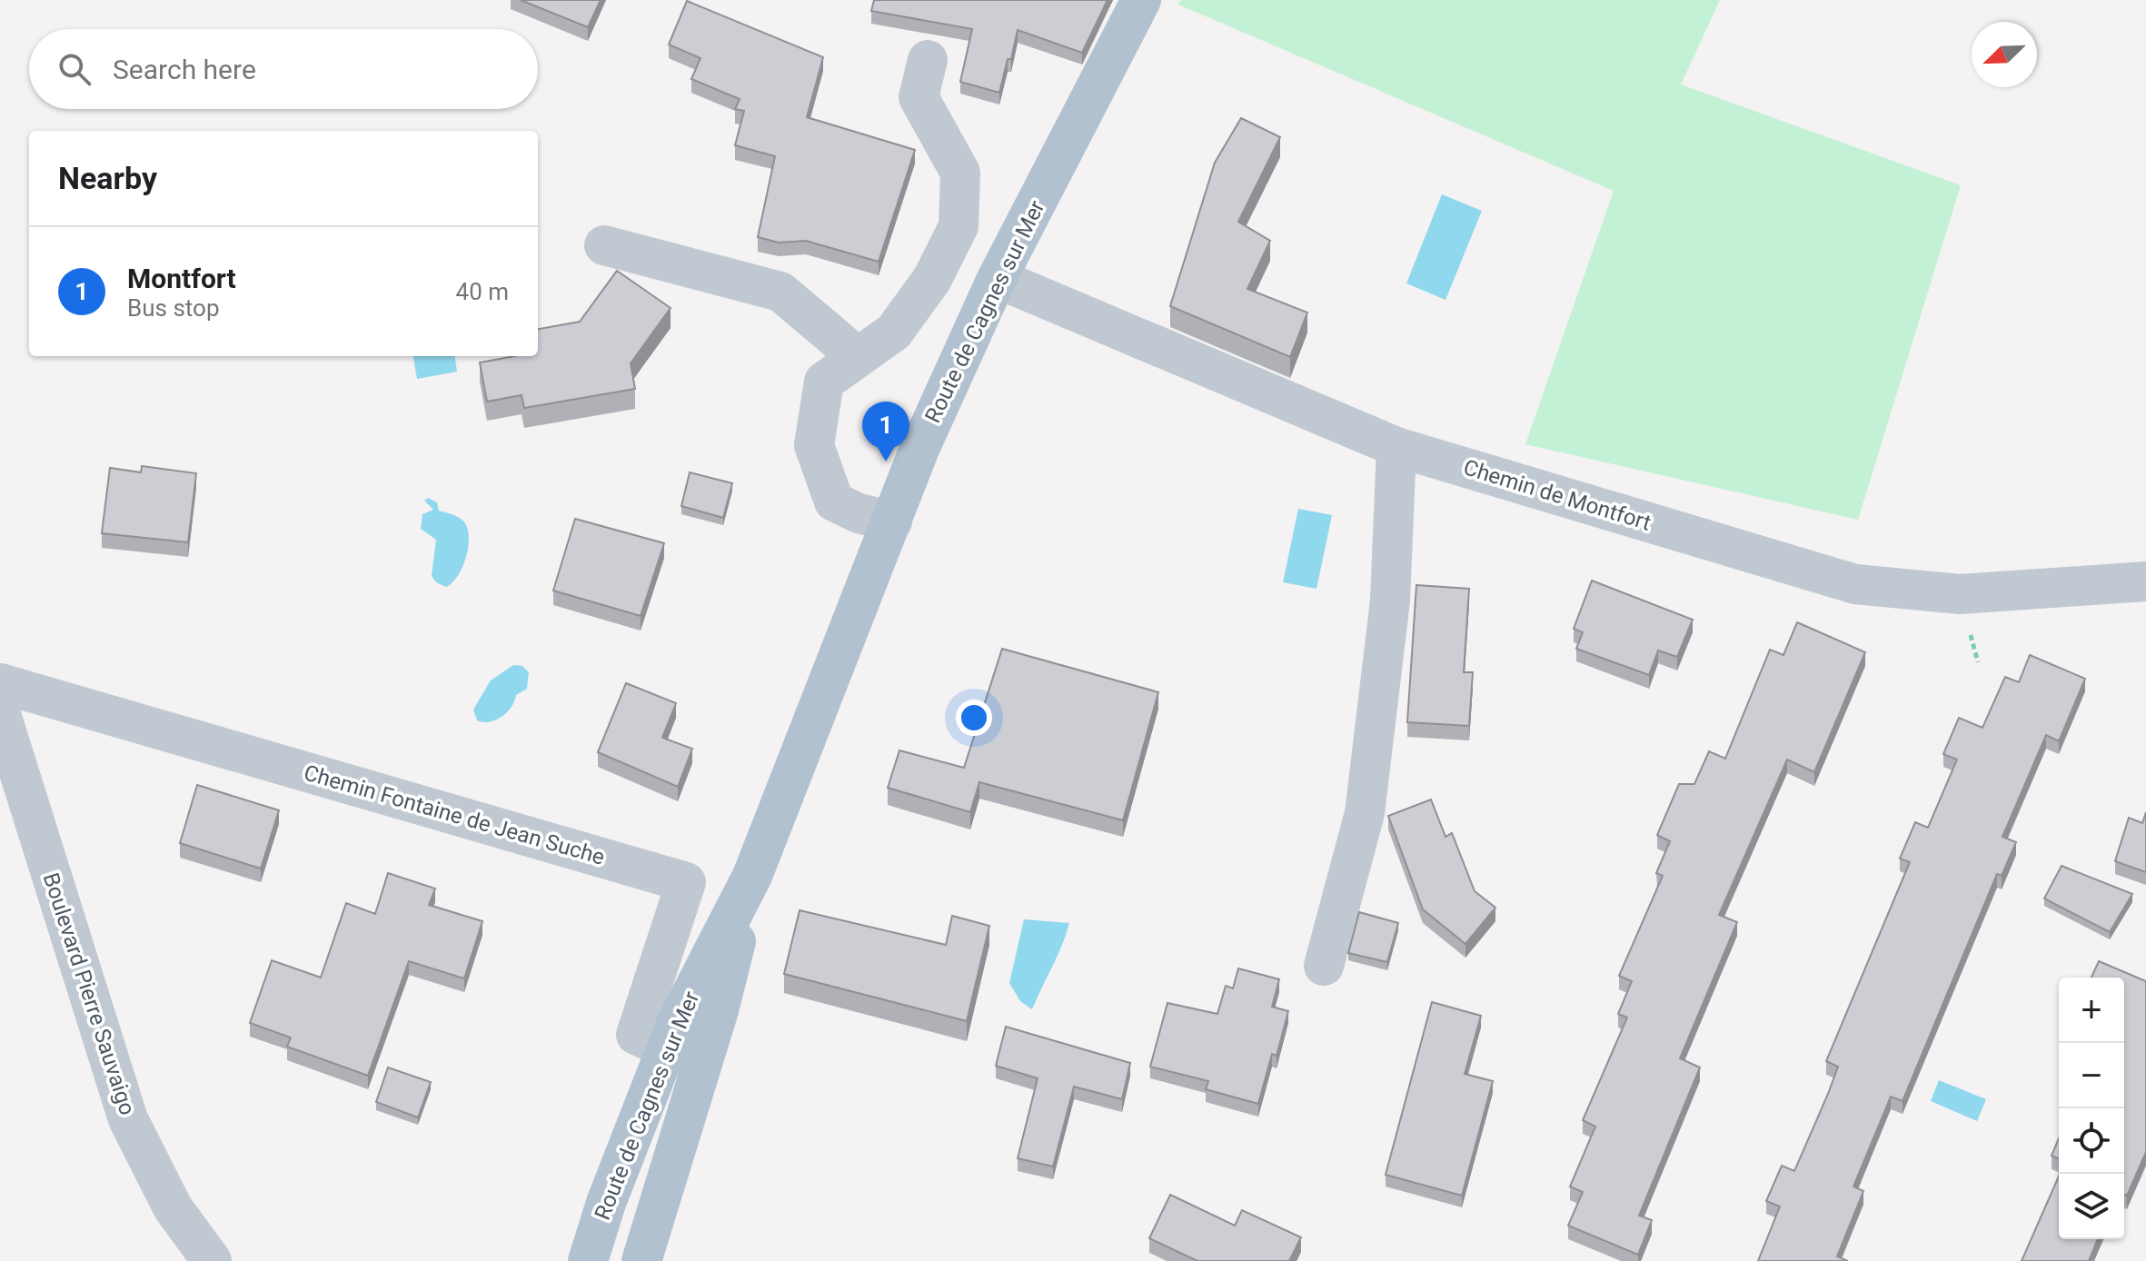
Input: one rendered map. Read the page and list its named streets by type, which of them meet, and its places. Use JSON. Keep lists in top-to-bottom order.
{
  "streets": {
    "main road": ["Route de Cagnes sur Mer"],
    "street": ["Chemin de Montfort", "Chemin Fontaine de Jean Suche", "Boulevard Pierre Sauvaigo"]
  },
  "crossings": [
    ["Route de Cagnes sur Mer", "Chemin de Montfort"],
    ["Route de Cagnes sur Mer", "Chemin Fontaine de Jean Suche"]
  ],
  "north": "bottom left",
  "page": {
    "search": "Search here",
    "heading": "Nearby",
    "list": [
      {
        "mark": "1",
        "name": "Montfort",
        "note": "Bus stop",
        "value": "40 m"
      }
    ],
    "pins": "1",
    "map_buttons": ["+", "−"]
  }
}
